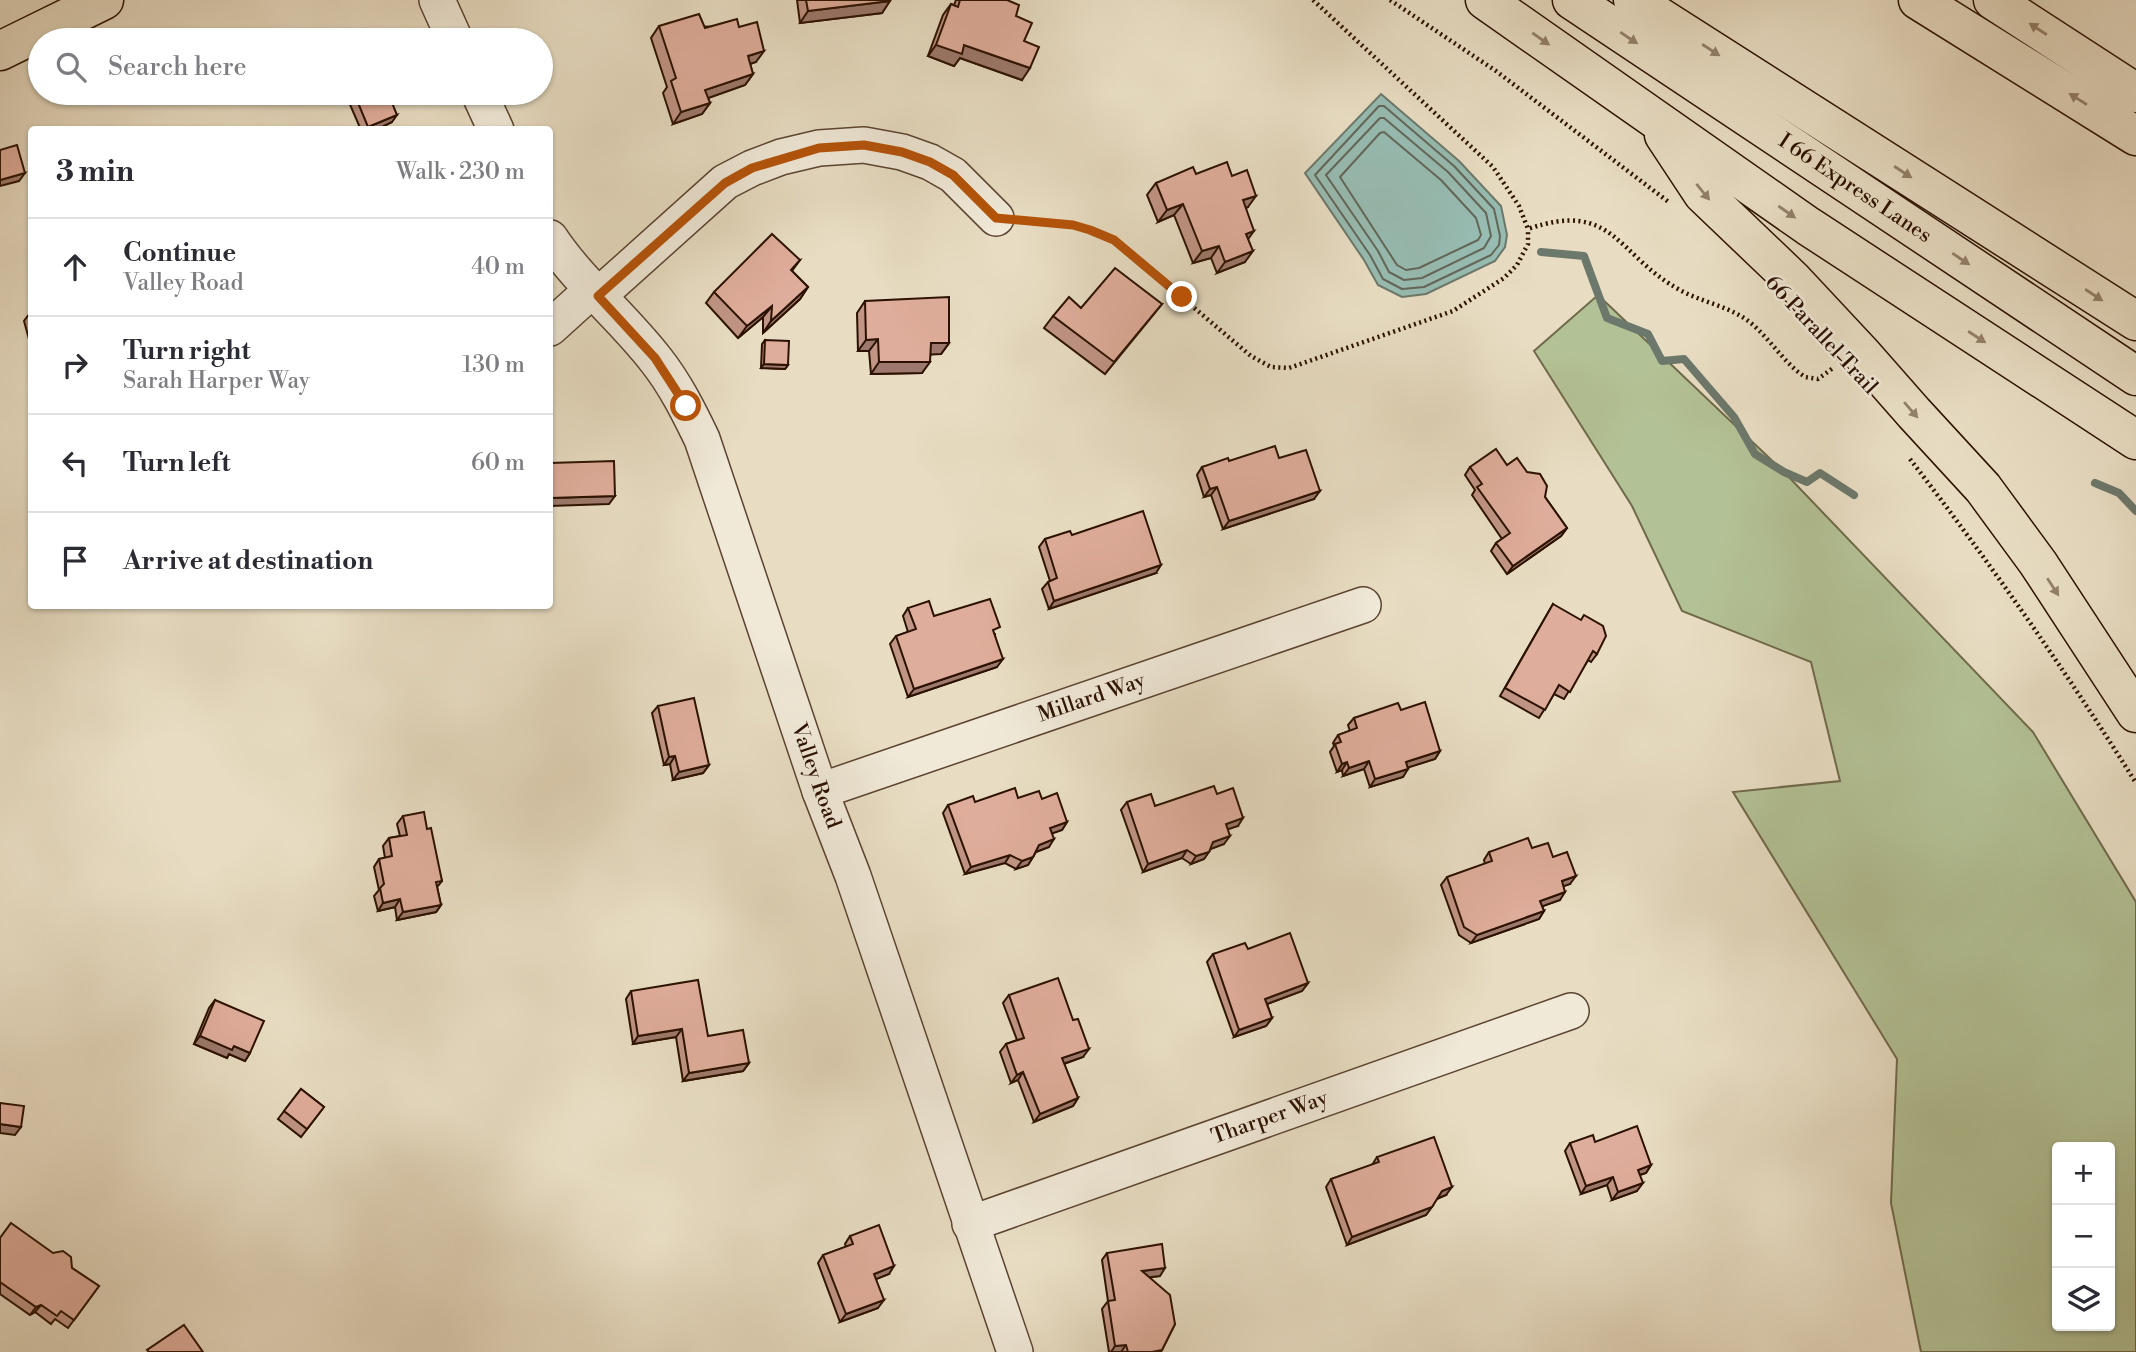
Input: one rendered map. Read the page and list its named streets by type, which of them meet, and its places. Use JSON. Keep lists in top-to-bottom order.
{
  "streets": {
    "main road": ["I 66 Express Lanes"],
    "street": ["Millard Way", "Valley Road", "Tharper Way"],
    "path": ["66 Parallel Trail"]
  },
  "crossings": [
    ["Millard Way", "Valley Road"],
    ["Valley Road", "Tharper Way"]
  ],
  "page": {
    "search": "Search here",
    "heading": ["3 min", "Walk · 230 m"],
    "list": [
      ["Continue", "Valley Road", "40 m"],
      ["Turn right", "Sarah Harper Way", "130 m"],
      ["Turn left", "60 m"],
      "Arrive at destination"
    ],
    "map_buttons": ["+", "−"]
  }
}
